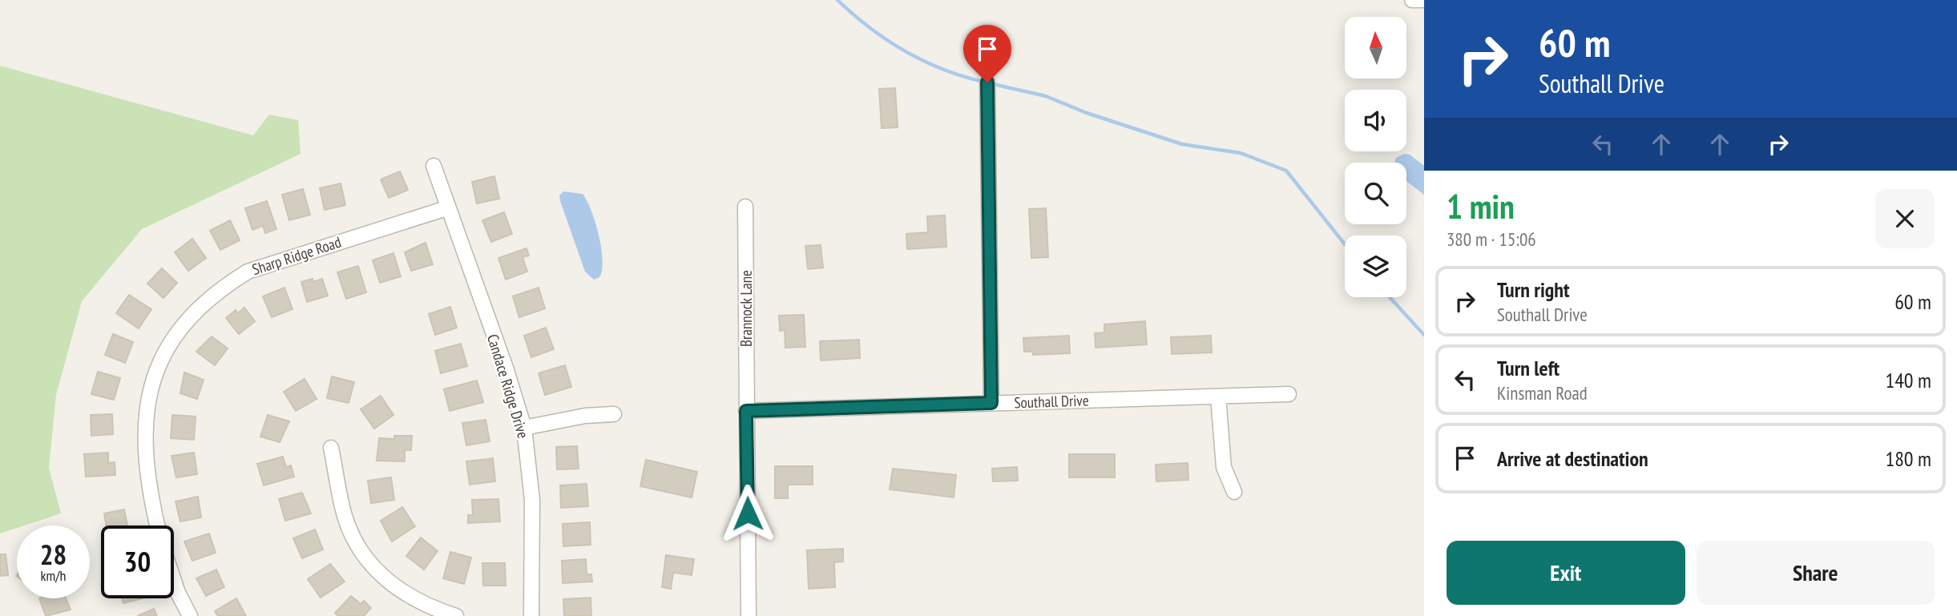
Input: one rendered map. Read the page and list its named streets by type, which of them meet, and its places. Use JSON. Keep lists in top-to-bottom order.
{
  "streets": {
    "street": [
      "Sharp Ridge Road",
      "Brannock Lane",
      "Candace Ridge Drive",
      "Southall Drive"
    ]
  },
  "crossings": [
    ["Sharp Ridge Road", "Candace Ridge Drive"],
    ["Brannock Lane", "Southall Drive"]
  ],
  "north": "top",
  "page": {
    "turn": ["60 m", "Southall Drive"],
    "heading": ["1 min", "380 m · 15:06"],
    "list": [
      {
        "name": "Turn right",
        "note": "Southall Drive",
        "value": "60 m"
      },
      {
        "name": "Turn left",
        "note": "Kinsman Road",
        "value": "140 m"
      },
      {
        "name": "Arrive at destination",
        "value": "180 m"
      }
    ],
    "speed": "28 km/h",
    "limit": "30",
    "buttons": ["Exit", "Share"]
  }
}
